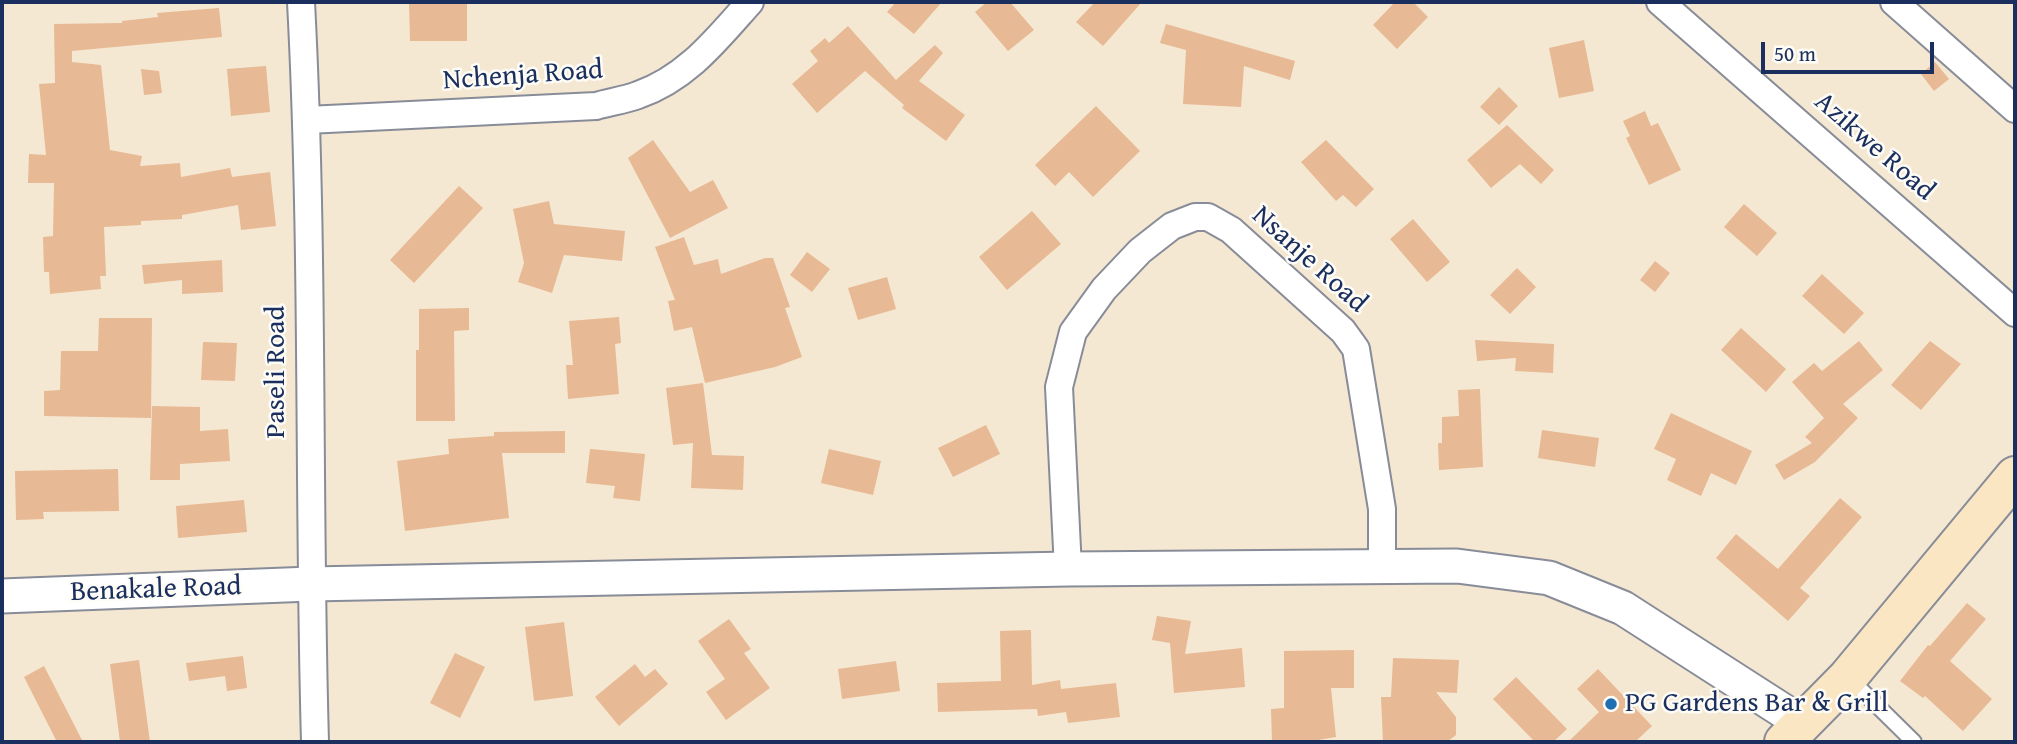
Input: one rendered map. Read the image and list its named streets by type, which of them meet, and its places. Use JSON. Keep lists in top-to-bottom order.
{
  "streets": {
    "street": [
      "Nchenja Road",
      "Azikwe Road",
      "Nsanje Road",
      "Paseli Road",
      "Benakale Road"
    ]
  },
  "crossings": [
    ["Nchenja Road", "Paseli Road"],
    ["Nsanje Road", "Benakale Road"],
    ["Paseli Road", "Benakale Road"]
  ],
  "places": ["PG Gardens Bar & Grill"],
  "scale_bar": "50 m"
}
